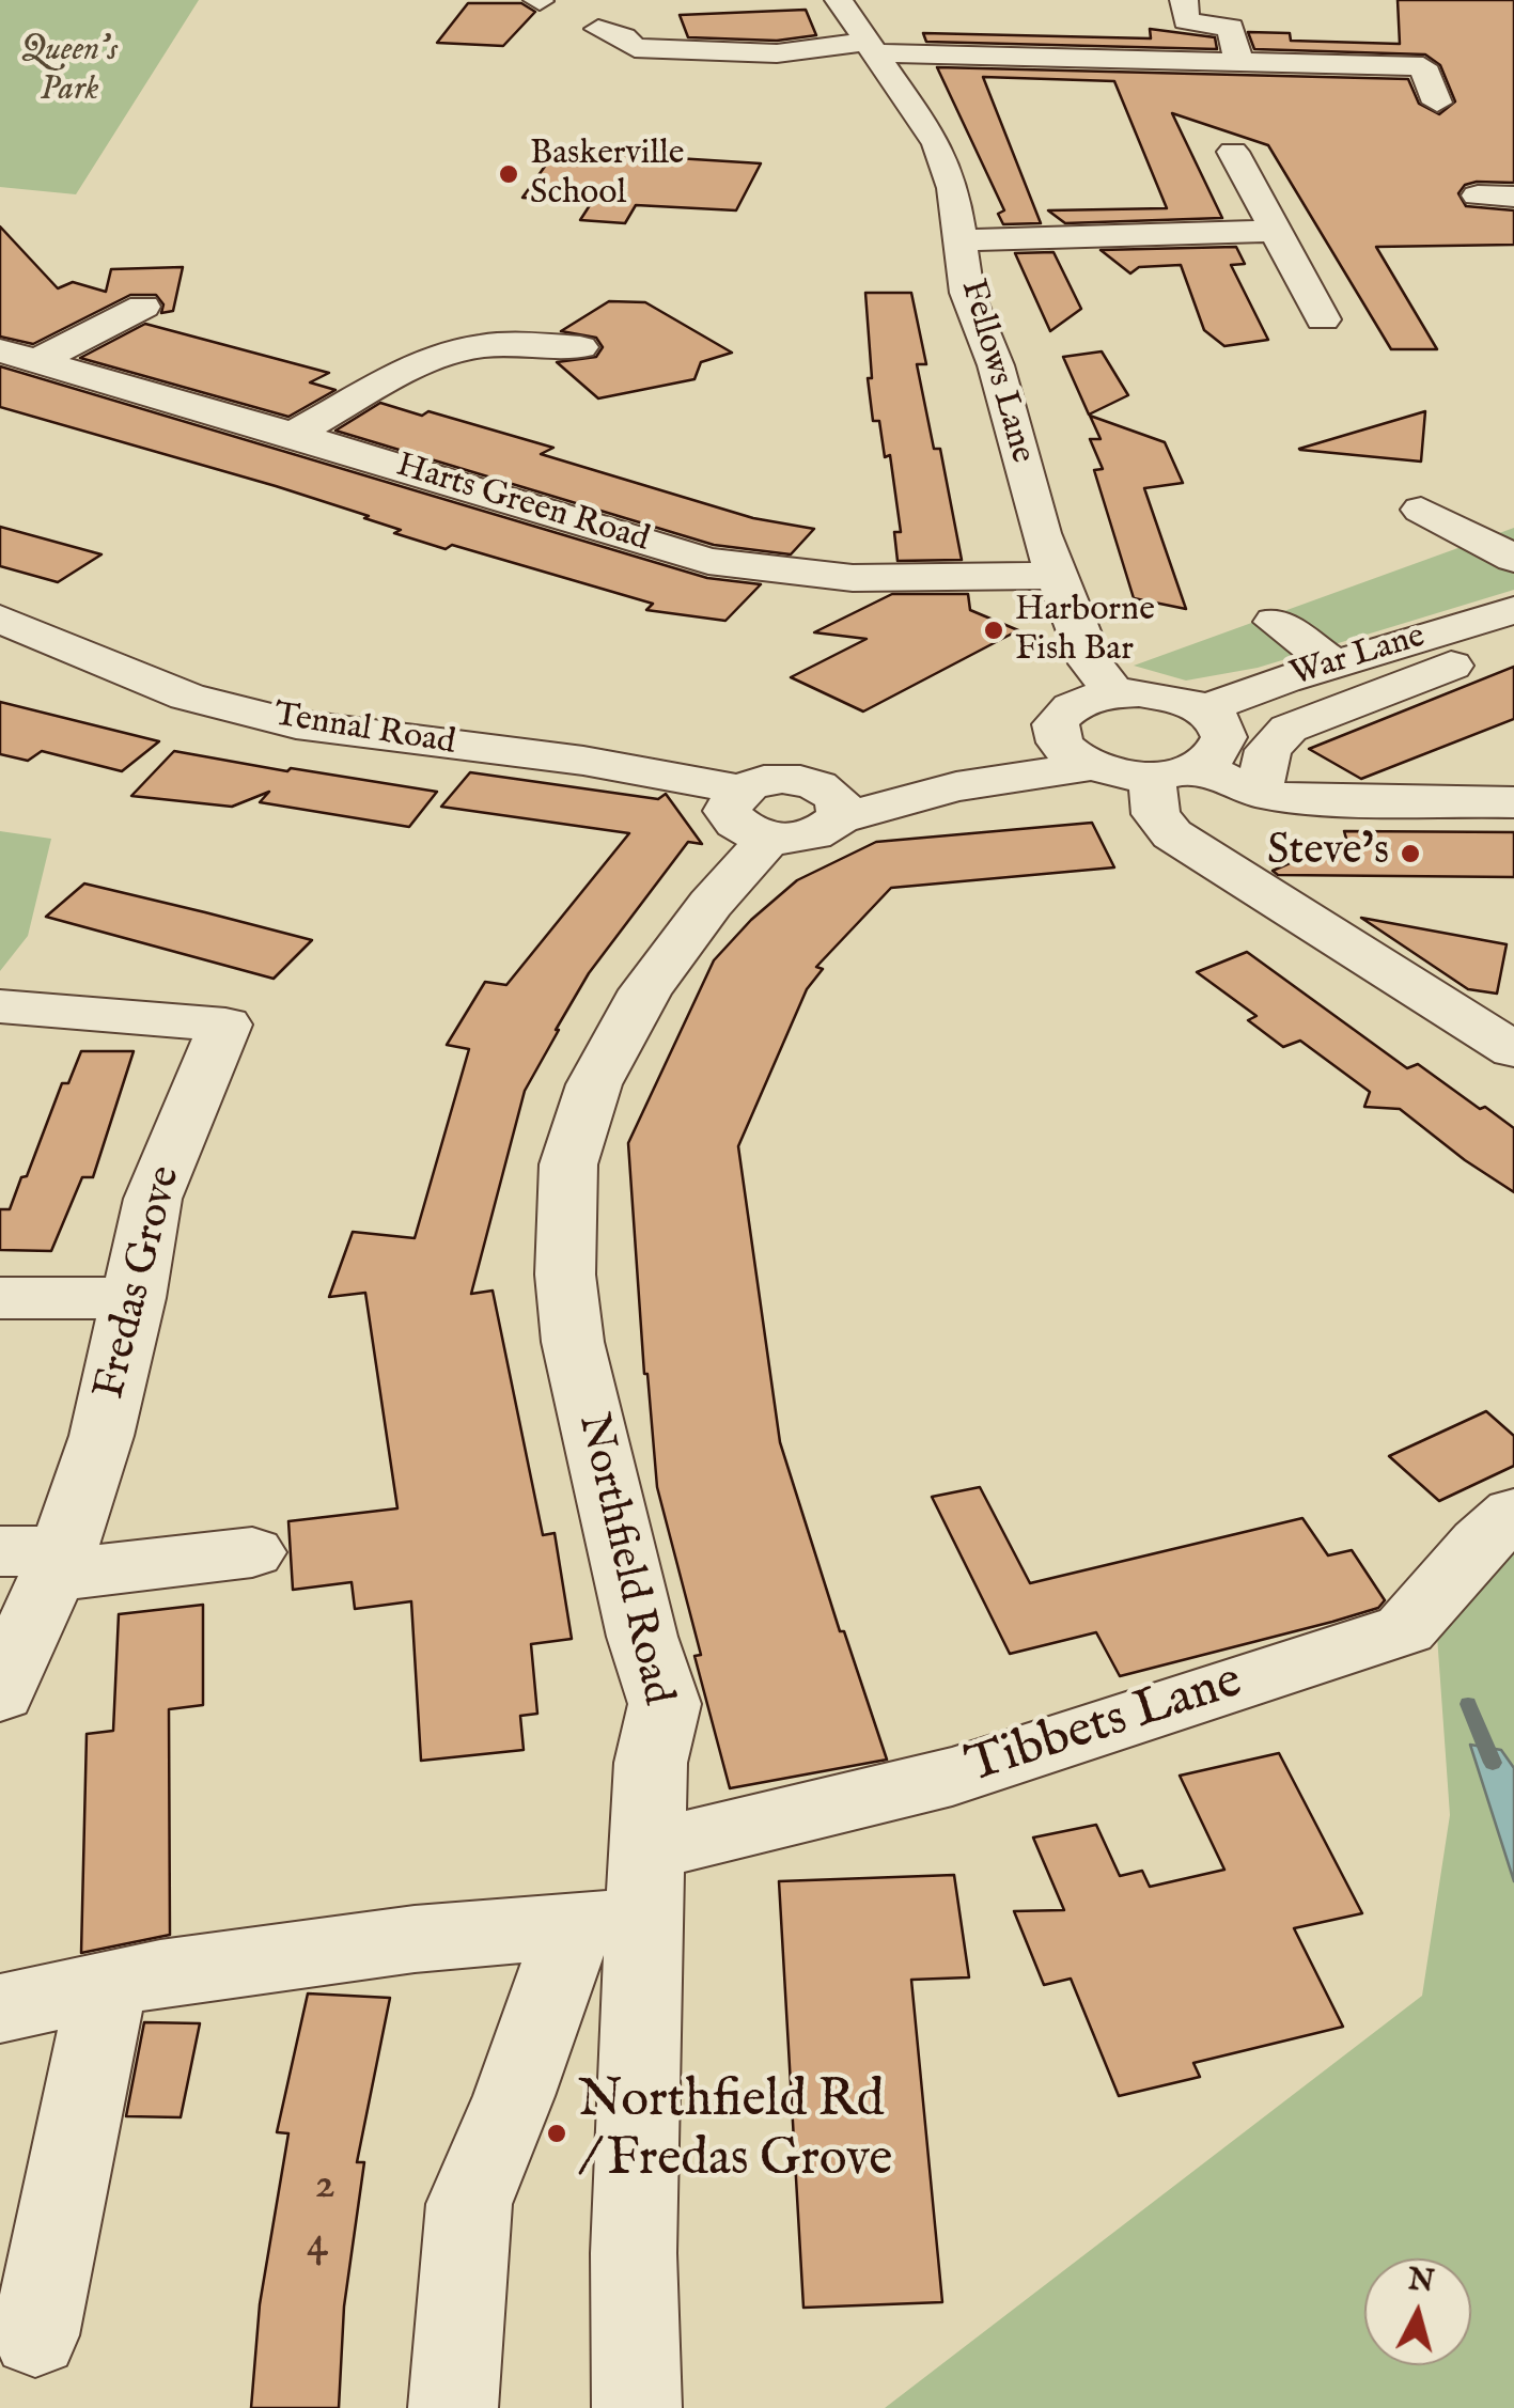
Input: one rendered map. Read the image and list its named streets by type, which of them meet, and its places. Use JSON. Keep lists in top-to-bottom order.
{
  "streets": {
    "street": [
      "Fellows Lane",
      "Harts Green Road",
      "War Lane",
      "Tennal Road",
      "Fredas Grove",
      "Northfield Road",
      "Tibbets Lane"
    ]
  },
  "crossings": [
    ["Fellows Lane", "Harts Green Road"],
    ["Tennal Road", "Northfield Road"],
    ["Northfield Road", "Tibbets Lane"]
  ],
  "parks": ["Queen's Park"],
  "places": [
    "Baskerville School",
    "Harborne Fish Bar",
    "Steve’s",
    "Northfield Rd / Fredas Grove"
  ],
  "house_numbers": ["2", "4"],
  "north": "top"
}
